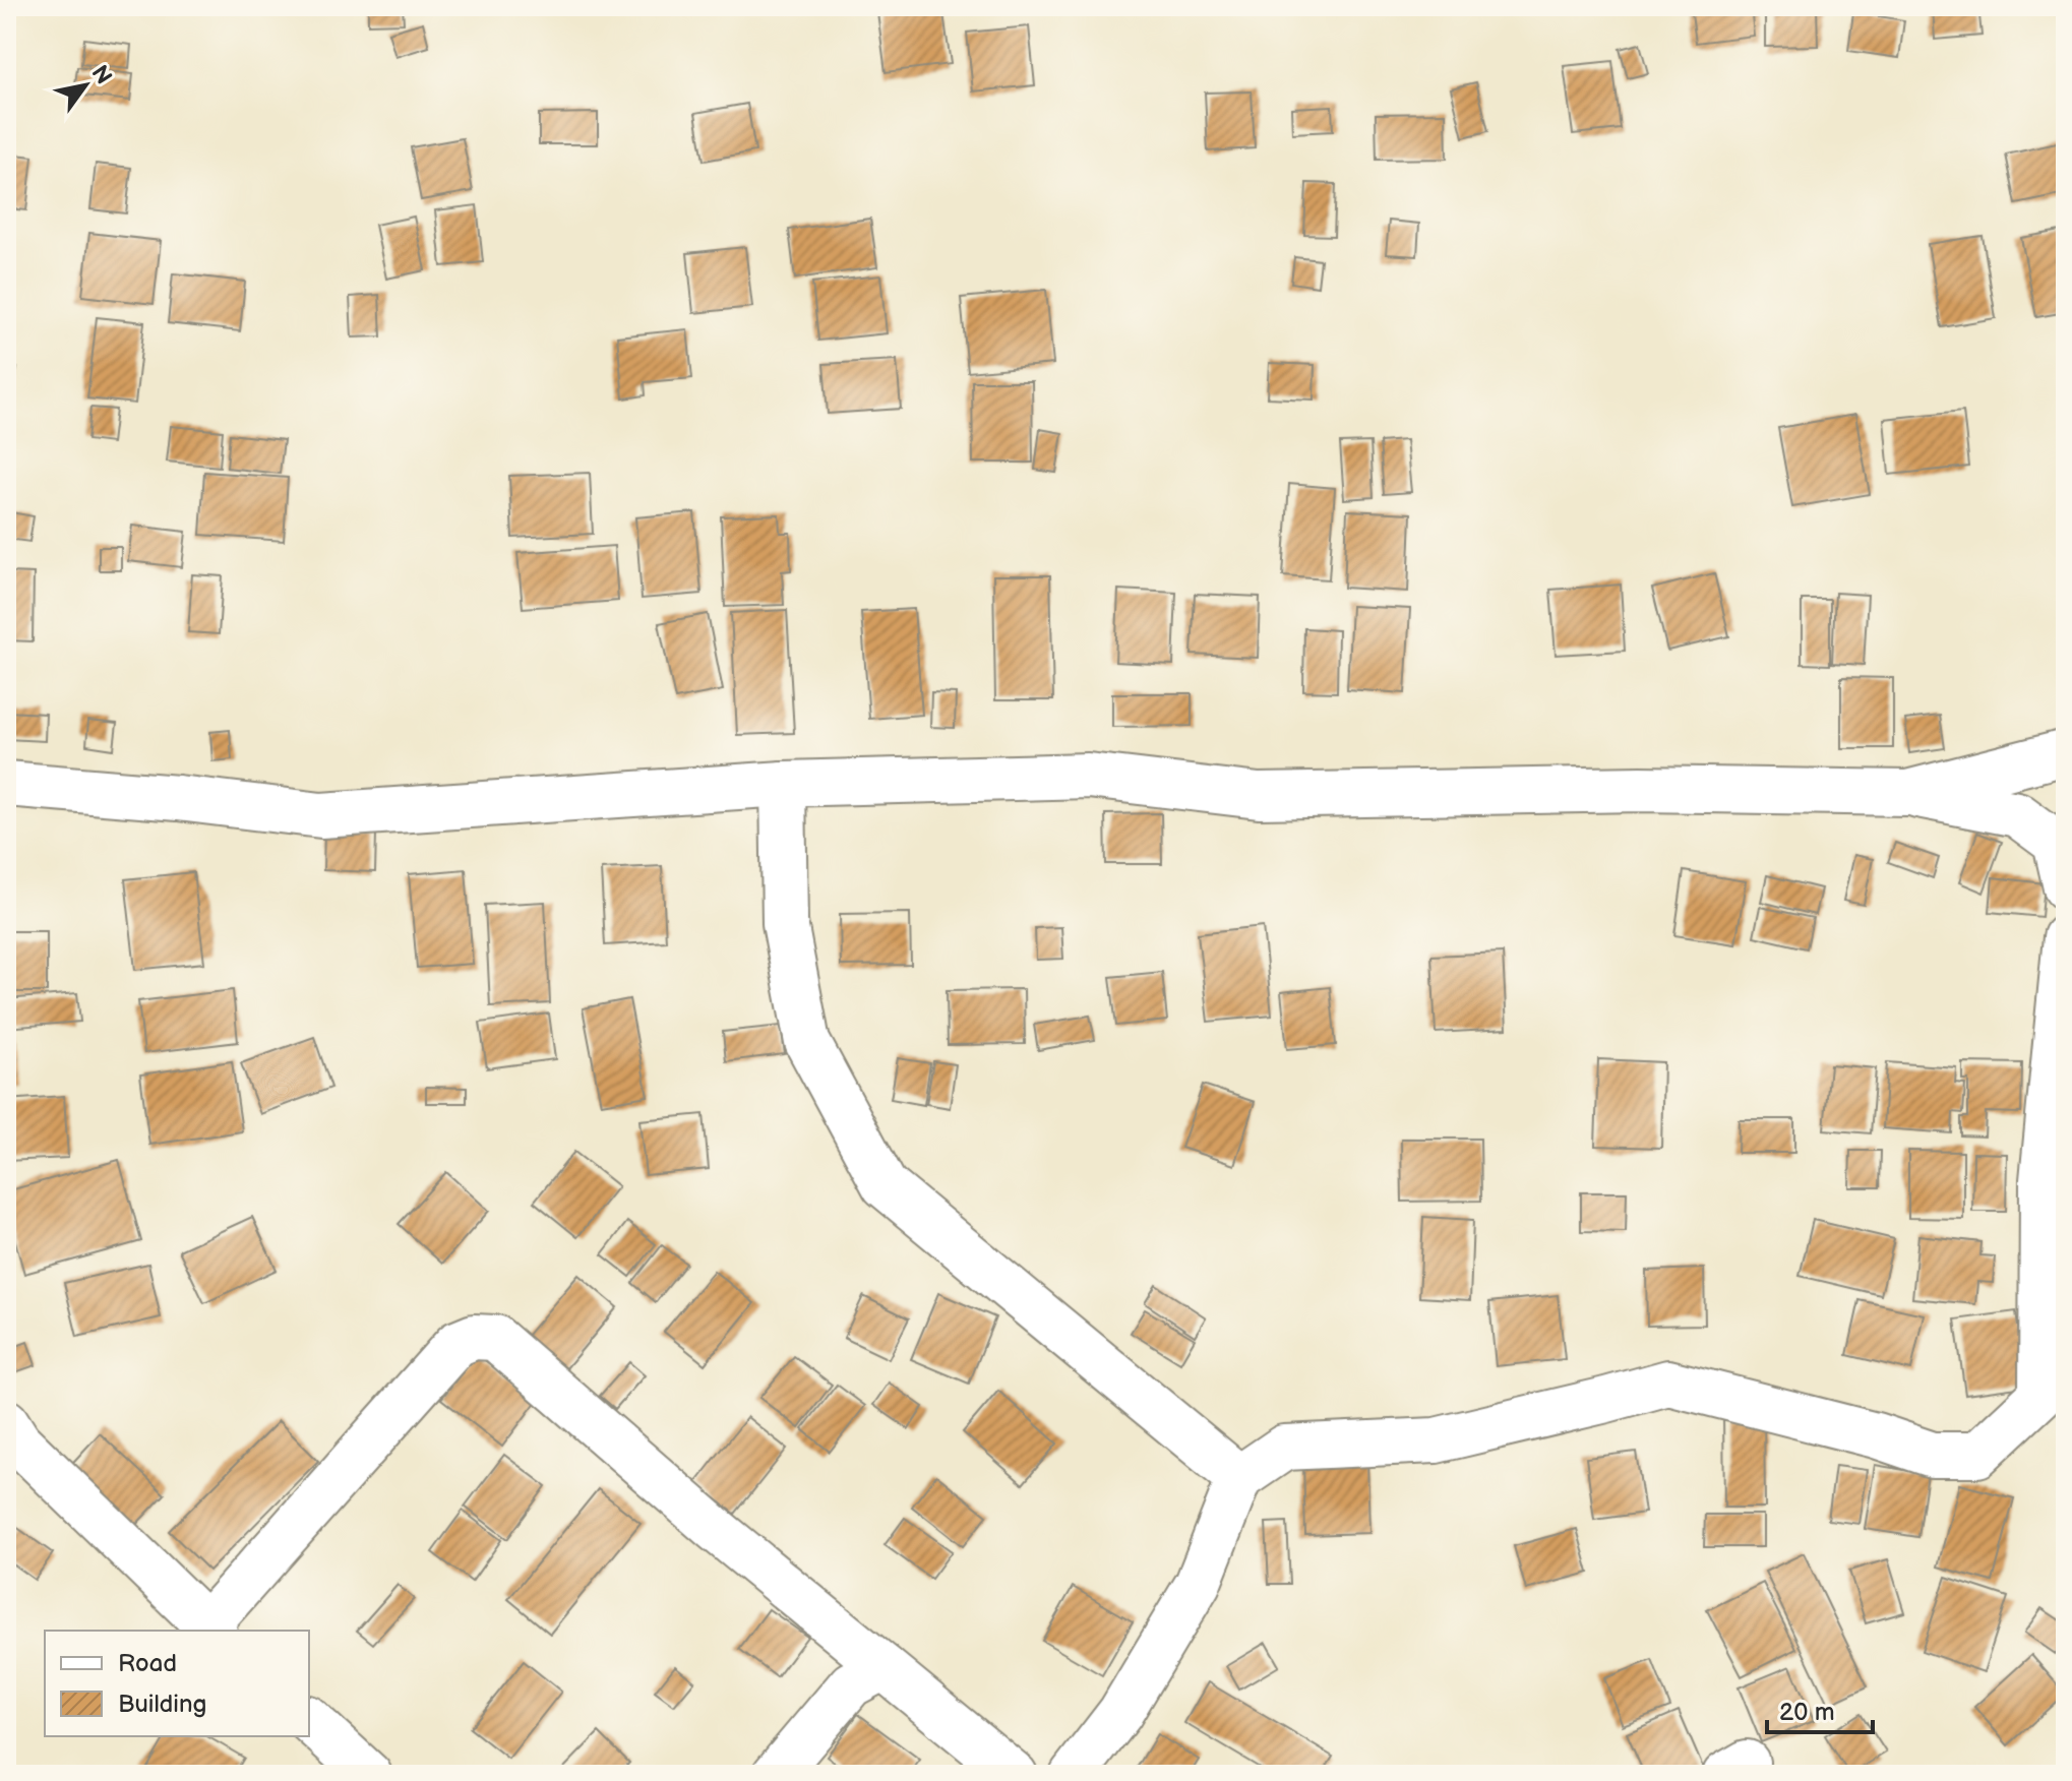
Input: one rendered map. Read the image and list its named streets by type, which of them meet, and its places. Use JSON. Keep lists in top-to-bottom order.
{
  "legend": ["Road", "Building"],
  "scale_bar": "20 m",
  "north": "top right"
}
